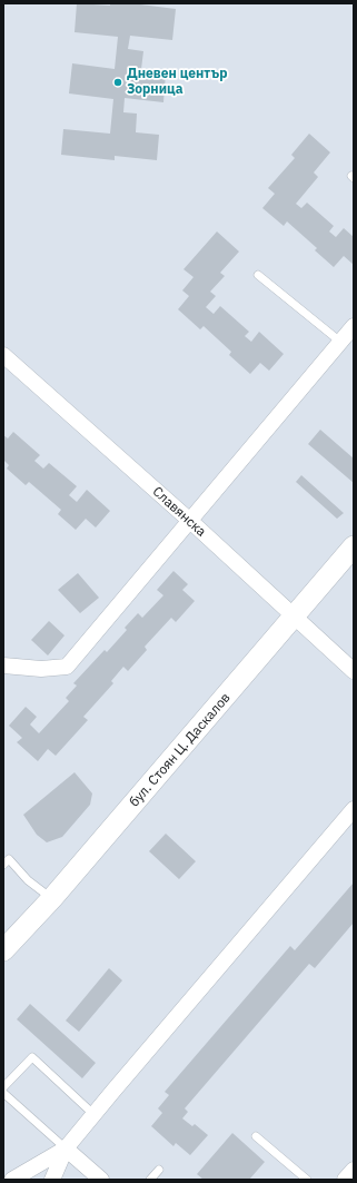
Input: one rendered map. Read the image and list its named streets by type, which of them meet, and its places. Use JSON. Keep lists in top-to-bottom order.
{
  "streets": {
    "street": ["Славянска", "бул. Стоян Ц. Даскалов"]
  },
  "crossings": [
    ["Славянска", "бул. Стоян Ц. Даскалов"]
  ],
  "places": ["Дневен център Зорница"]
}
